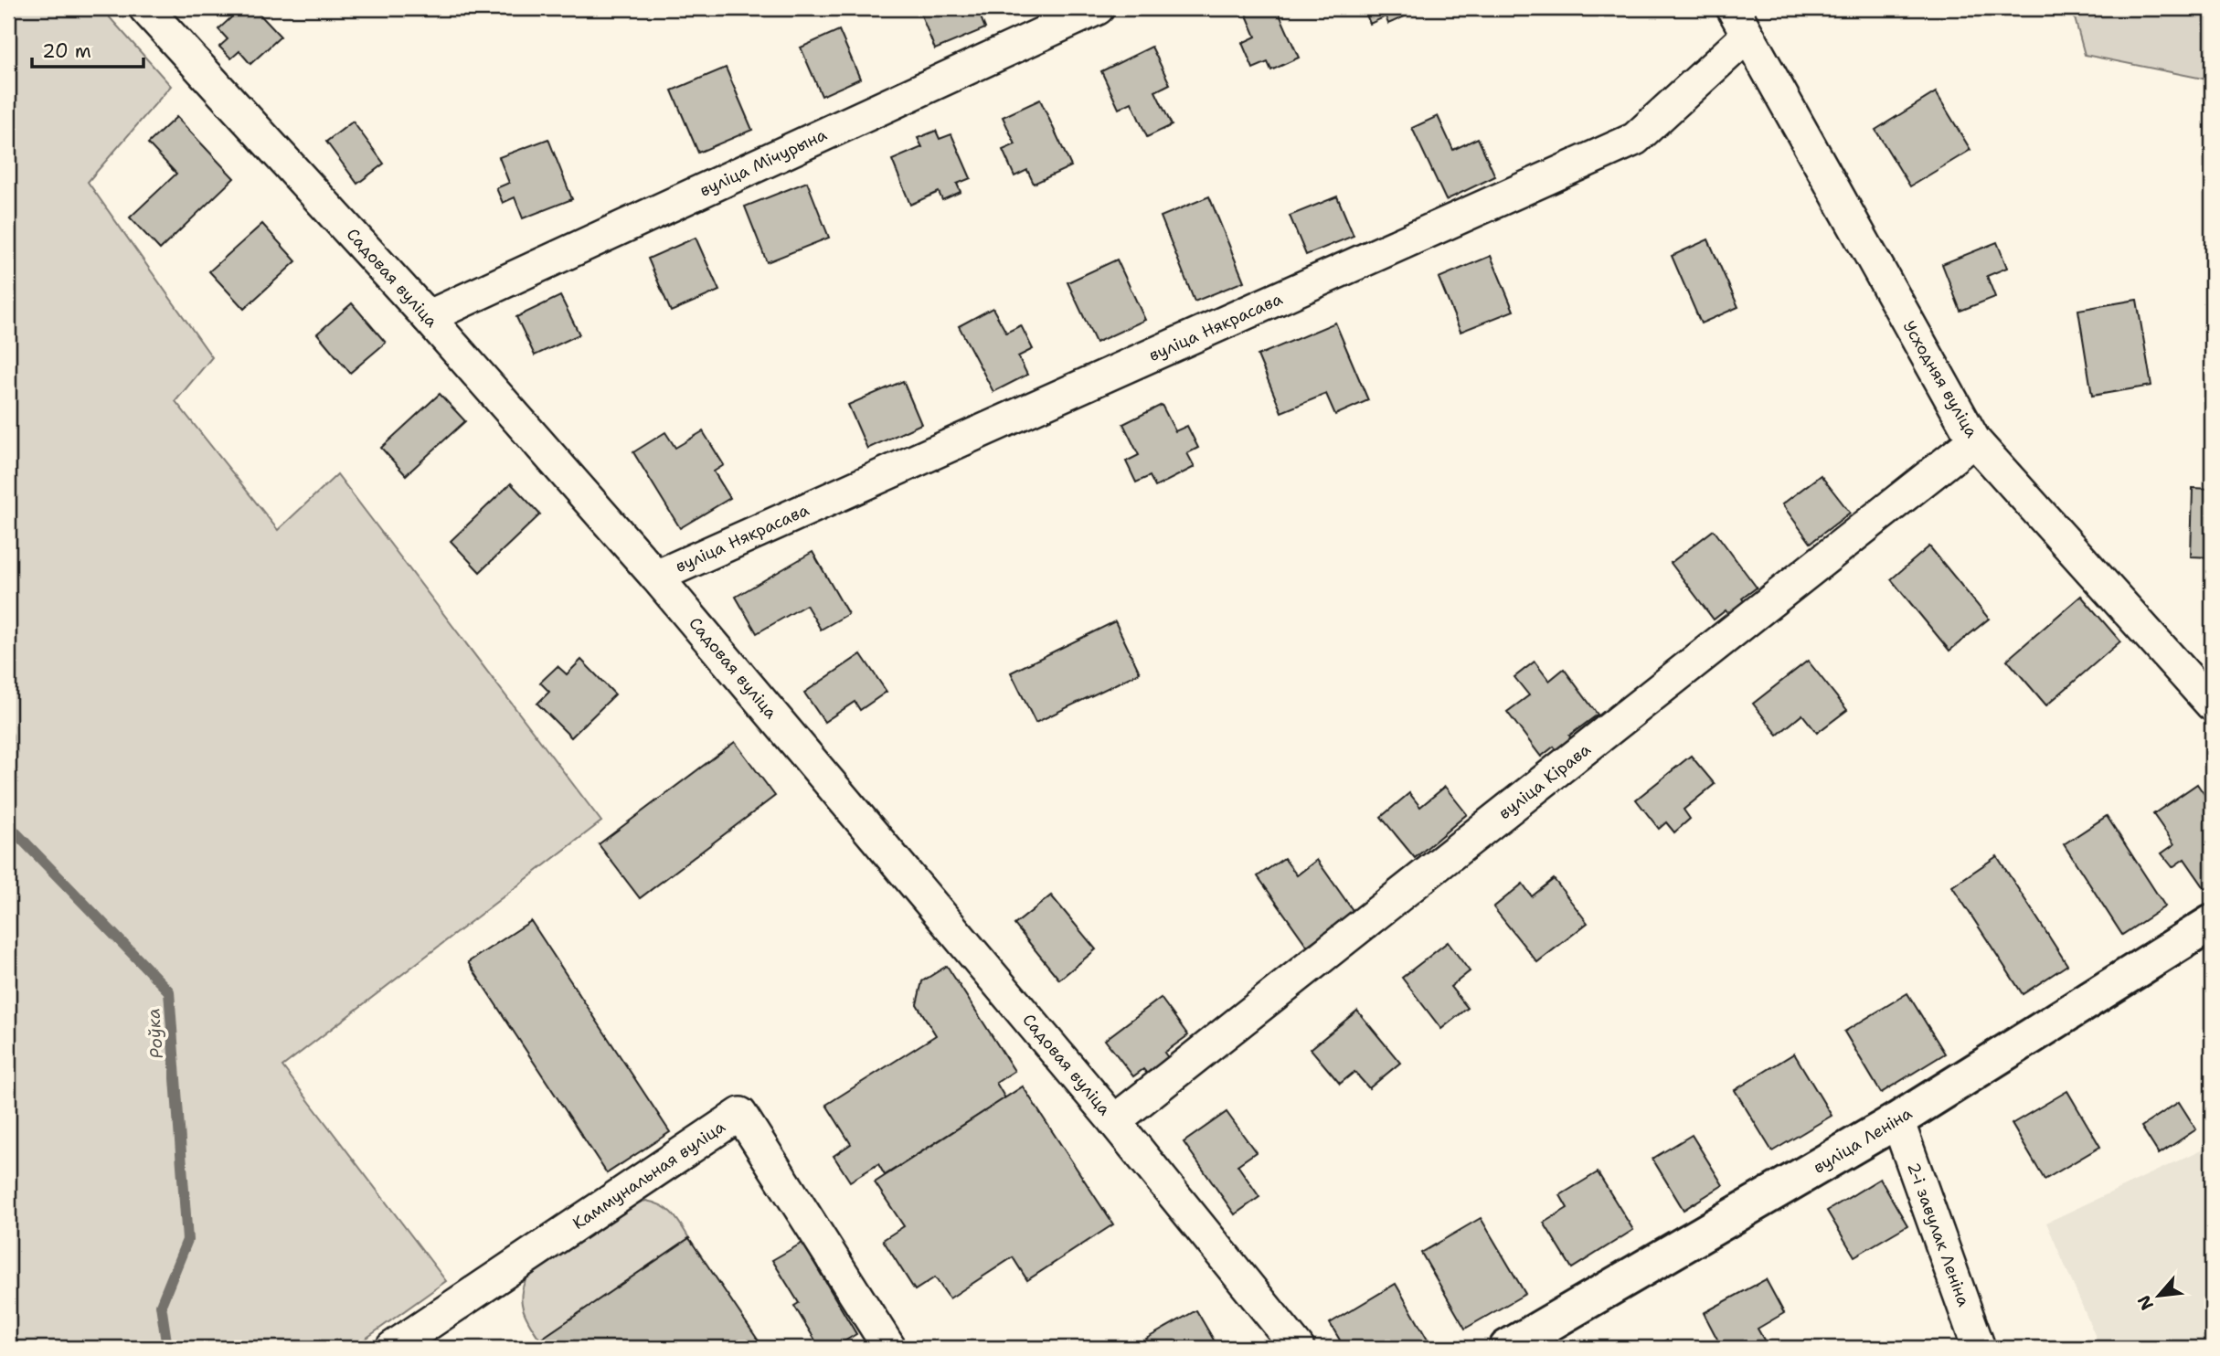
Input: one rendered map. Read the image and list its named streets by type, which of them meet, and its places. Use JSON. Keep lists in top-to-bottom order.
{
  "streets": {
    "main road": ["вуліца Леніна"],
    "street": [
      "вуліца Мічурына",
      "Садовая вуліца",
      "вуліца Някрасава",
      "Усходняя вуліца",
      "вуліца Кірава",
      "Каммунальная вуліца",
      "2-і завулак Леніна"
    ]
  },
  "crossings": [
    ["вуліца Мічурына", "Садовая вуліца"],
    ["Садовая вуліца", "вуліца Някрасава"],
    ["Садовая вуліца", "вуліца Кірава"],
    ["вуліца Някрасава", "Усходняя вуліца"],
    ["Усходняя вуліца", "вуліца Кірава"],
    ["вуліца Леніна", "2-і завулак Леніна"]
  ],
  "water": ["Роўка"],
  "scale_bar": "20 m",
  "north": "bottom left"
}
